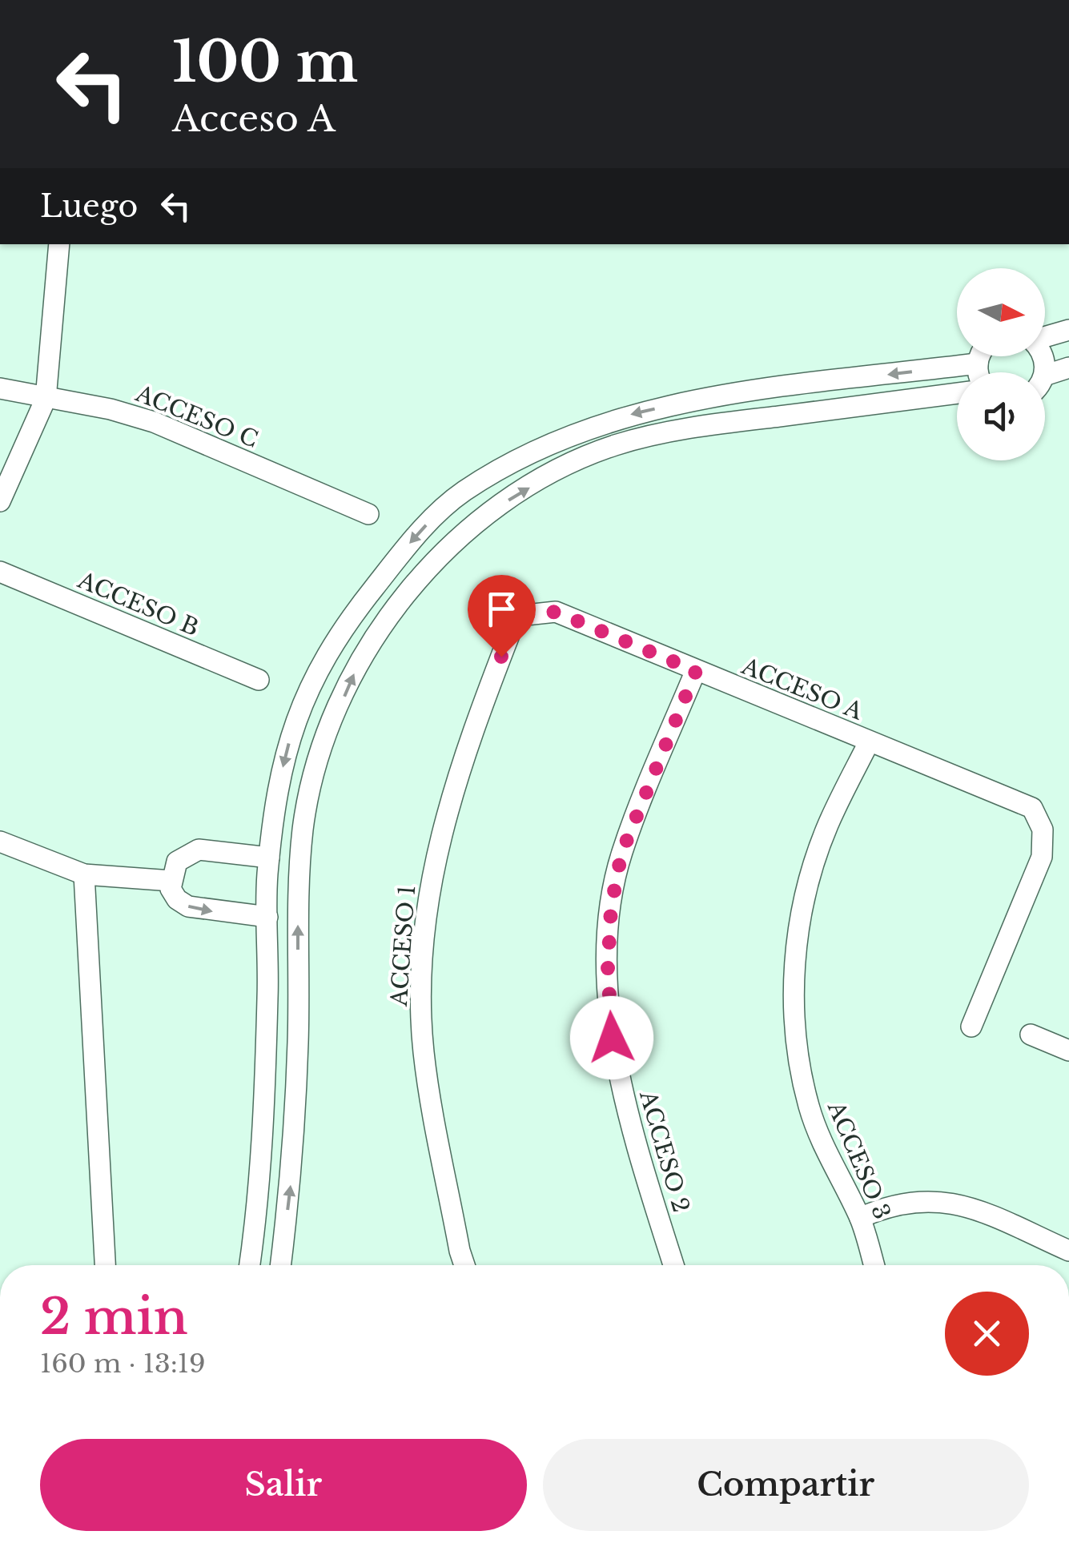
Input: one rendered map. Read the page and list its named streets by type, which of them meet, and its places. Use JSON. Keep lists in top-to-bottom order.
{
  "streets": {
    "street": [
      "ACCESO C",
      "ACCESO B",
      "ACCESO A",
      "ACCESO 1",
      "ACCESO 2",
      "ACCESO 3"
    ]
  },
  "crossings": [
    ["ACCESO A", "ACCESO 1"],
    ["ACCESO A", "ACCESO 2"],
    ["ACCESO A", "ACCESO 3"]
  ],
  "north": "right",
  "page": {
    "turn": ["100 m", "Acceso A"],
    "then": "Luego",
    "heading": ["2 min", "160 m · 13:19"],
    "buttons": ["Salir", "Compartir"]
  }
}
